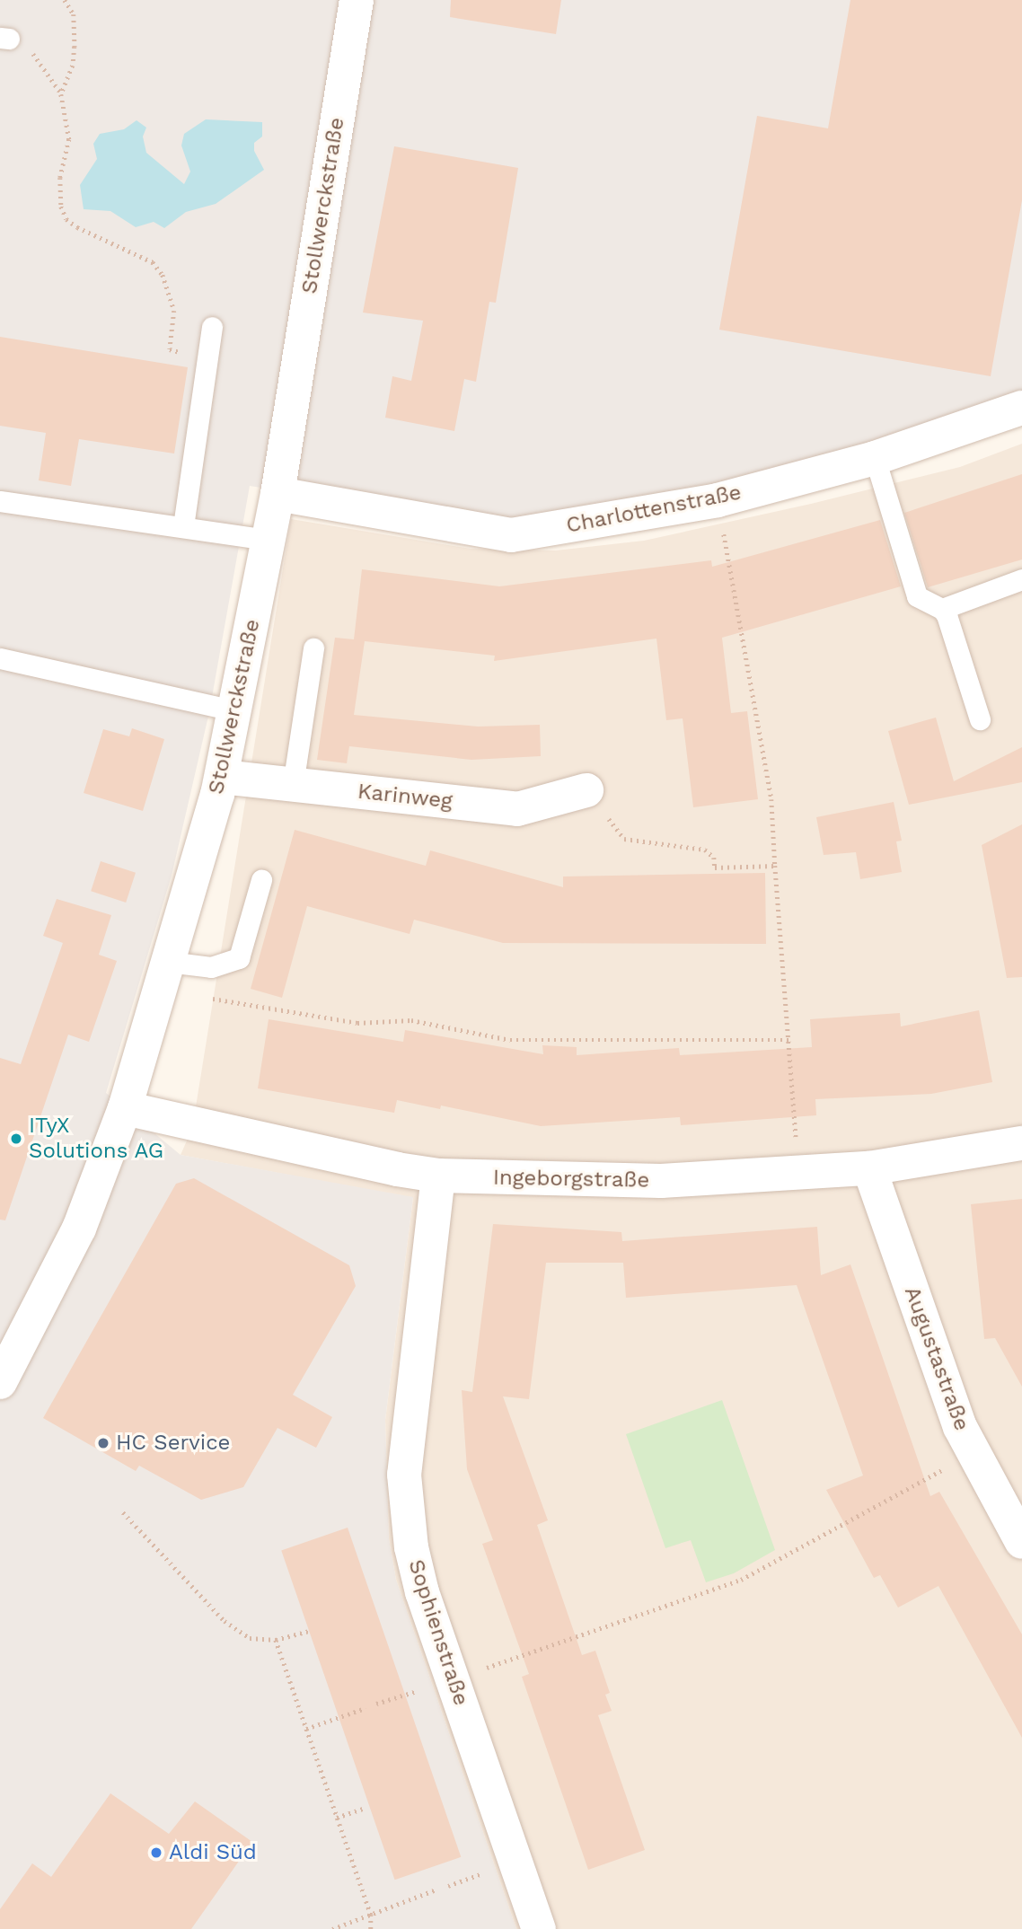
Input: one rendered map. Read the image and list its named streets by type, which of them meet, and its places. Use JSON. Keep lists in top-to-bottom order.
{
  "streets": {
    "street": [
      "Stollwerckstraße",
      "Charlottenstraße",
      "Karinweg",
      "Ingeborgstraße",
      "Augustastraße",
      "Sophienstraße"
    ]
  },
  "crossings": [
    ["Stollwerckstraße", "Charlottenstraße"],
    ["Stollwerckstraße", "Karinweg"],
    ["Stollwerckstraße", "Ingeborgstraße"],
    ["Ingeborgstraße", "Augustastraße"],
    ["Ingeborgstraße", "Sophienstraße"]
  ],
  "places": ["ITyX Solutions AG", "HC Service", "Aldi Süd"]
}
